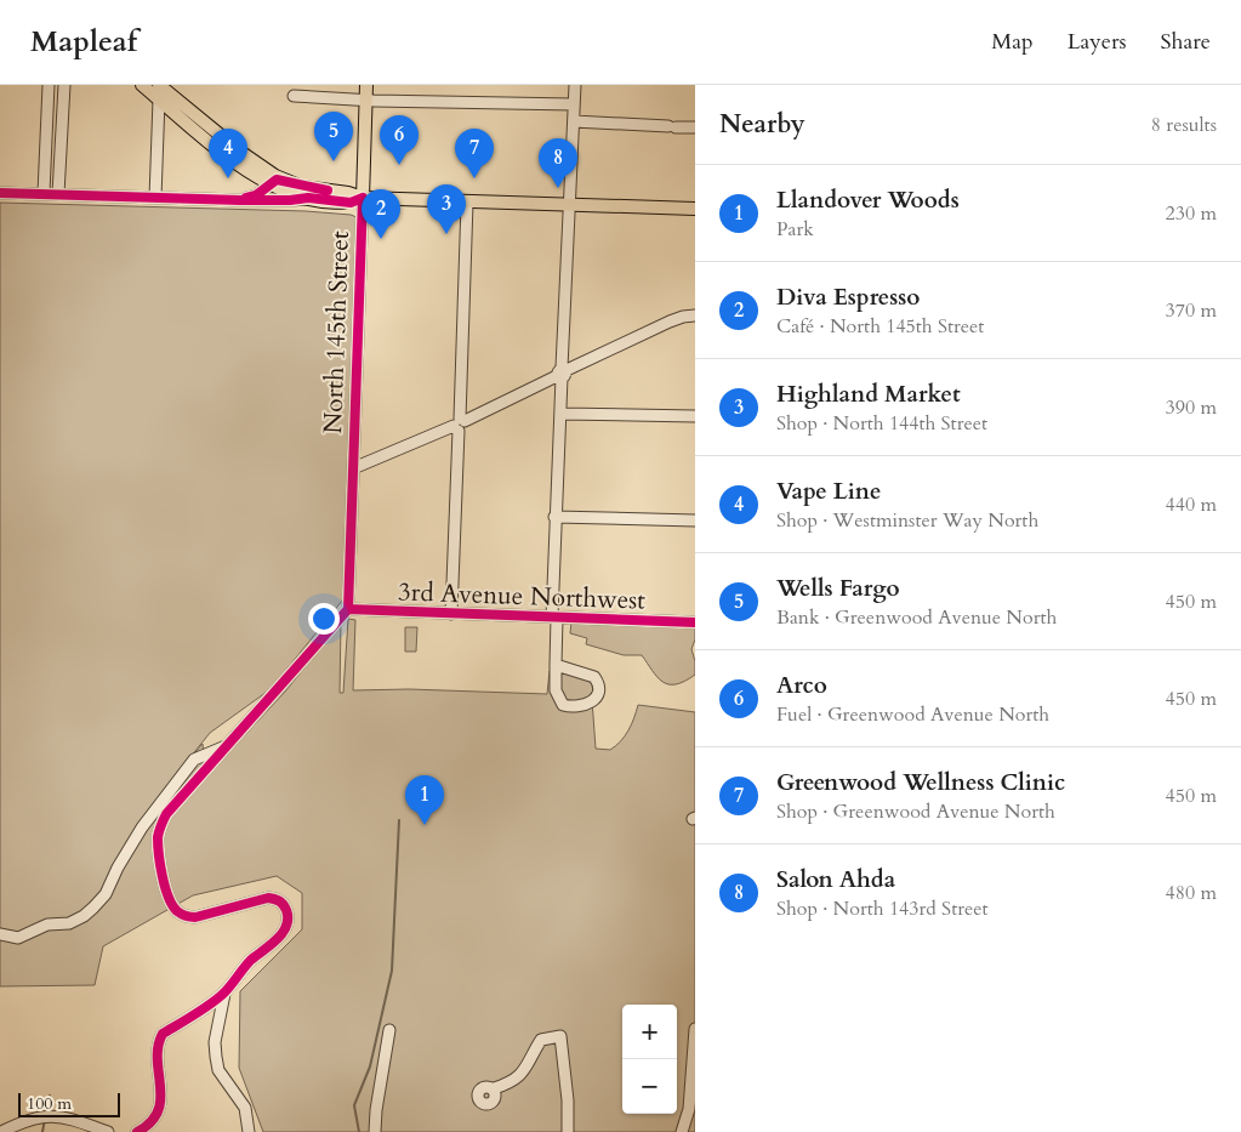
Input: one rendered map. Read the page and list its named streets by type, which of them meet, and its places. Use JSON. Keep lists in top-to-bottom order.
{
  "streets": {
    "main road": ["North 145th Street"],
    "street": ["3rd Avenue Northwest"]
  },
  "crossings": [
    ["North 145th Street", "3rd Avenue Northwest"]
  ],
  "scale_bar": "100 m",
  "page": {
    "header": "Mapleaf",
    "nav": ["Map", "Layers", "Share"],
    "heading": ["Nearby", "8 results"],
    "pins": [
      "5",
      "6",
      "4",
      "7",
      "8",
      "3",
      "2",
      "1"
    ],
    "list": [
      {
        "mark": "1",
        "name": "Llandover Woods",
        "note": "Park",
        "value": "230 m"
      },
      {
        "mark": "2",
        "name": "Diva Espresso",
        "note": "Café · North 145th Street",
        "value": "370 m"
      },
      {
        "mark": "3",
        "name": "Highland Market",
        "note": "Shop · North 144th Street",
        "value": "390 m"
      },
      {
        "mark": "4",
        "name": "Vape Line",
        "note": "Shop · Westminster Way North",
        "value": "440 m"
      },
      {
        "mark": "5",
        "name": "Wells Fargo",
        "note": "Bank · Greenwood Avenue North",
        "value": "450 m"
      },
      {
        "mark": "6",
        "name": "Arco",
        "note": "Fuel · Greenwood Avenue North",
        "value": "450 m"
      },
      {
        "mark": "7",
        "name": "Greenwood Wellness Clinic",
        "note": "Shop · Greenwood Avenue North",
        "value": "450 m"
      },
      {
        "mark": "8",
        "name": "Salon Ahda",
        "note": "Shop · North 143rd Street",
        "value": "480 m"
      }
    ],
    "map_buttons": ["+", "−"],
    "scale": "100 m"
  }
}
